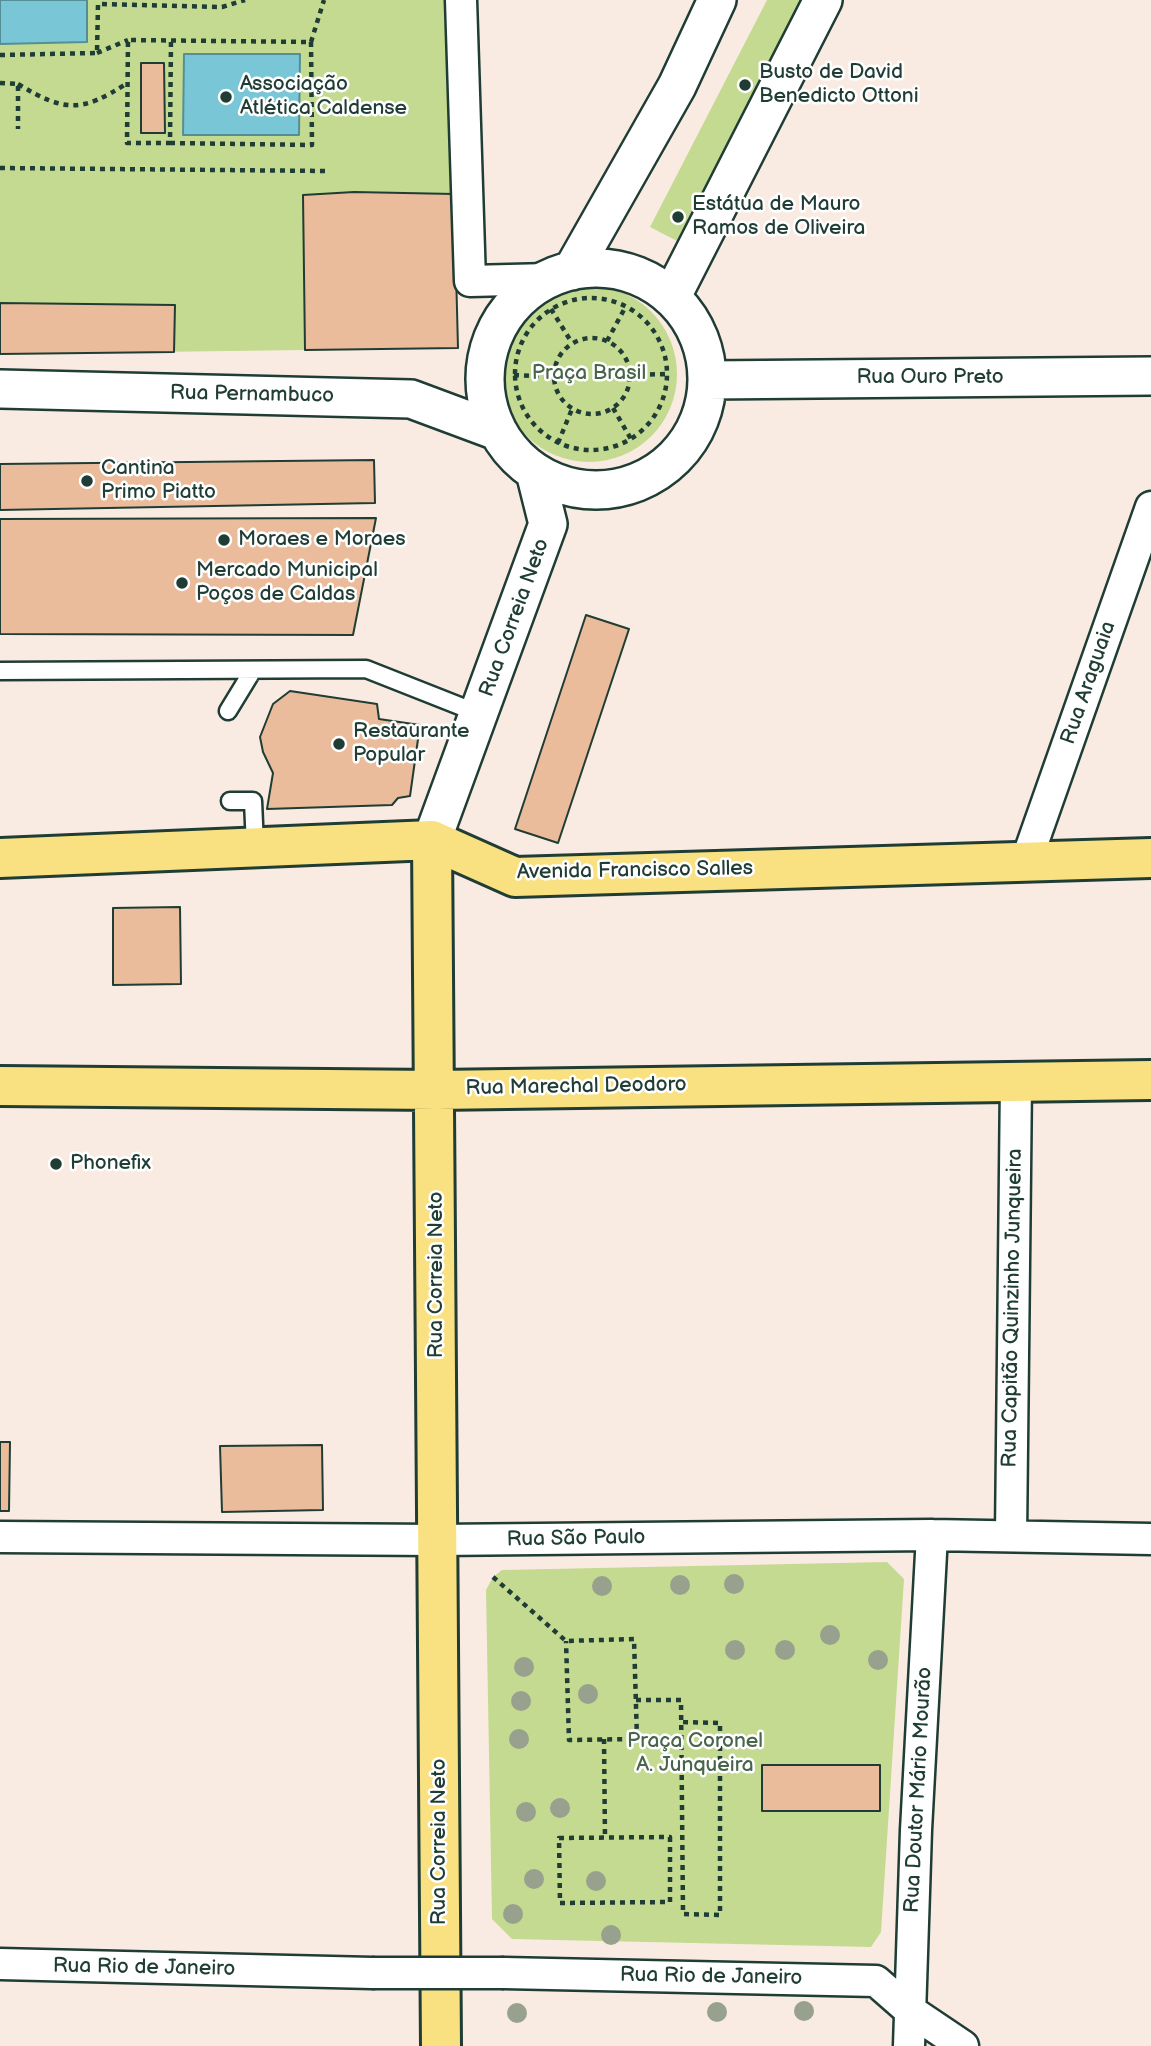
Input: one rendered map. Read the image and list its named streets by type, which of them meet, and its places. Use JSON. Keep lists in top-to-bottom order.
{
  "streets": {
    "main road": ["Rua Correia Neto", "Avenida Francisco Salles", "Rua Marechal Deodoro"],
    "street": [
      "Rua Ouro Preto",
      "Rua Pernambuco",
      "Rua Araguaia",
      "Rua Capitão Quinzinho Junqueira",
      "Rua São Paulo",
      "Rua Doutor Mário Mourão",
      "Rua Rio de Janeiro"
    ]
  },
  "crossings": [
    ["Rua Correia Neto", "Avenida Francisco Salles"],
    ["Rua Correia Neto", "Rua Marechal Deodoro"],
    ["Rua Correia Neto", "Rua São Paulo"],
    ["Rua Araguaia", "Avenida Francisco Salles"],
    ["Rua Marechal Deodoro", "Rua Capitão Quinzinho Junqueira"],
    ["Rua Capitão Quinzinho Junqueira", "Rua São Paulo"],
    ["Rua São Paulo", "Rua Doutor Mário Mourão"],
    ["Rua Doutor Mário Mourão", "Rua Rio de Janeiro"]
  ],
  "parks": ["Praça Brasil", "Praça Coronel A. Junqueira"],
  "places": [
    "Busto de David Benedicto Ottoni",
    "Associação Atlética Caldense",
    "Estátua de Mauro Ramos de Oliveira",
    "Cantina Primo Piatto",
    "Moraes e Moraes",
    "Mercado Municipal Poços de Caldas",
    "Restaurante Popular",
    "Phonefix"
  ]
}
